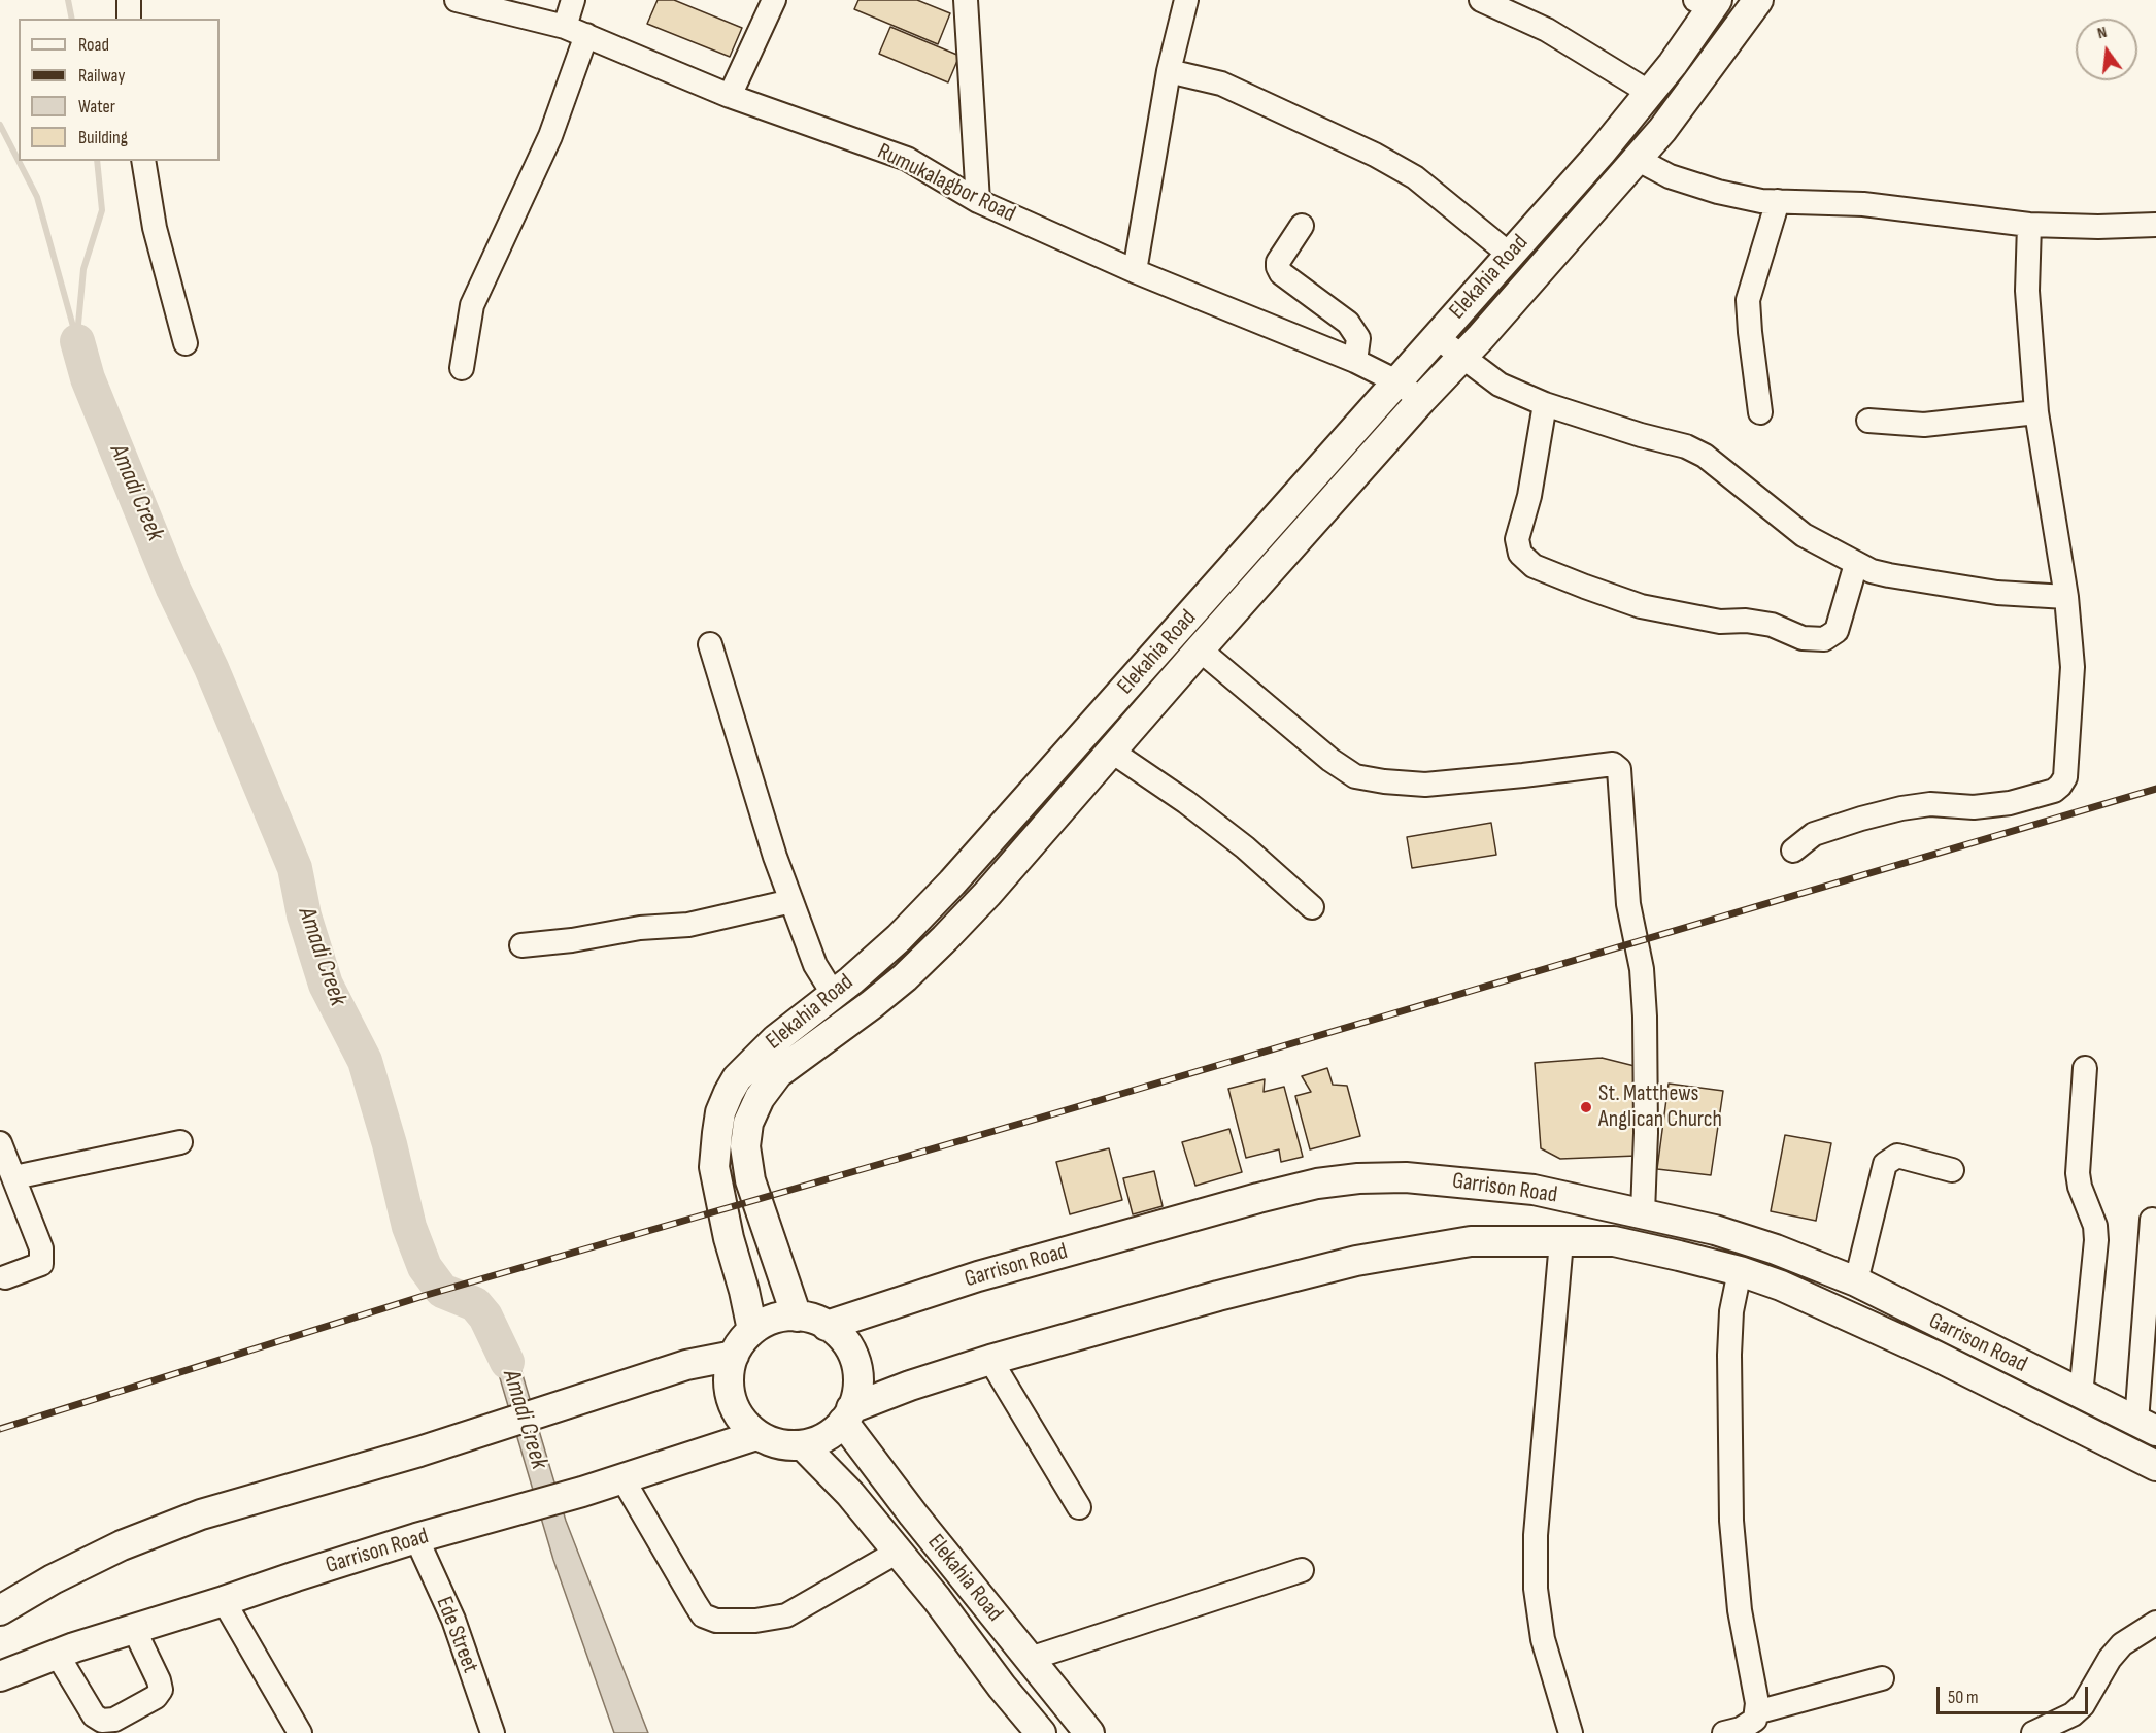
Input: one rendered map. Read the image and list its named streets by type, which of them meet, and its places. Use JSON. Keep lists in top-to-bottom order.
{
  "streets": {
    "main road": ["Elekahia Road", "Garrison Road"],
    "street": ["Rumukalagbor Road", "Ede Street"]
  },
  "crossings": [
    ["Rumukalagbor Road", "Elekahia Road"],
    ["Elekahia Road", "Garrison Road"],
    ["Garrison Road", "Ede Street"]
  ],
  "water": ["Amadi Creek"],
  "places": ["St. Matthews Anglican Church"],
  "legend": [
    "Road",
    "Railway",
    "Water",
    "Building"
  ],
  "scale_bar": "50 m",
  "north": "top"
}
